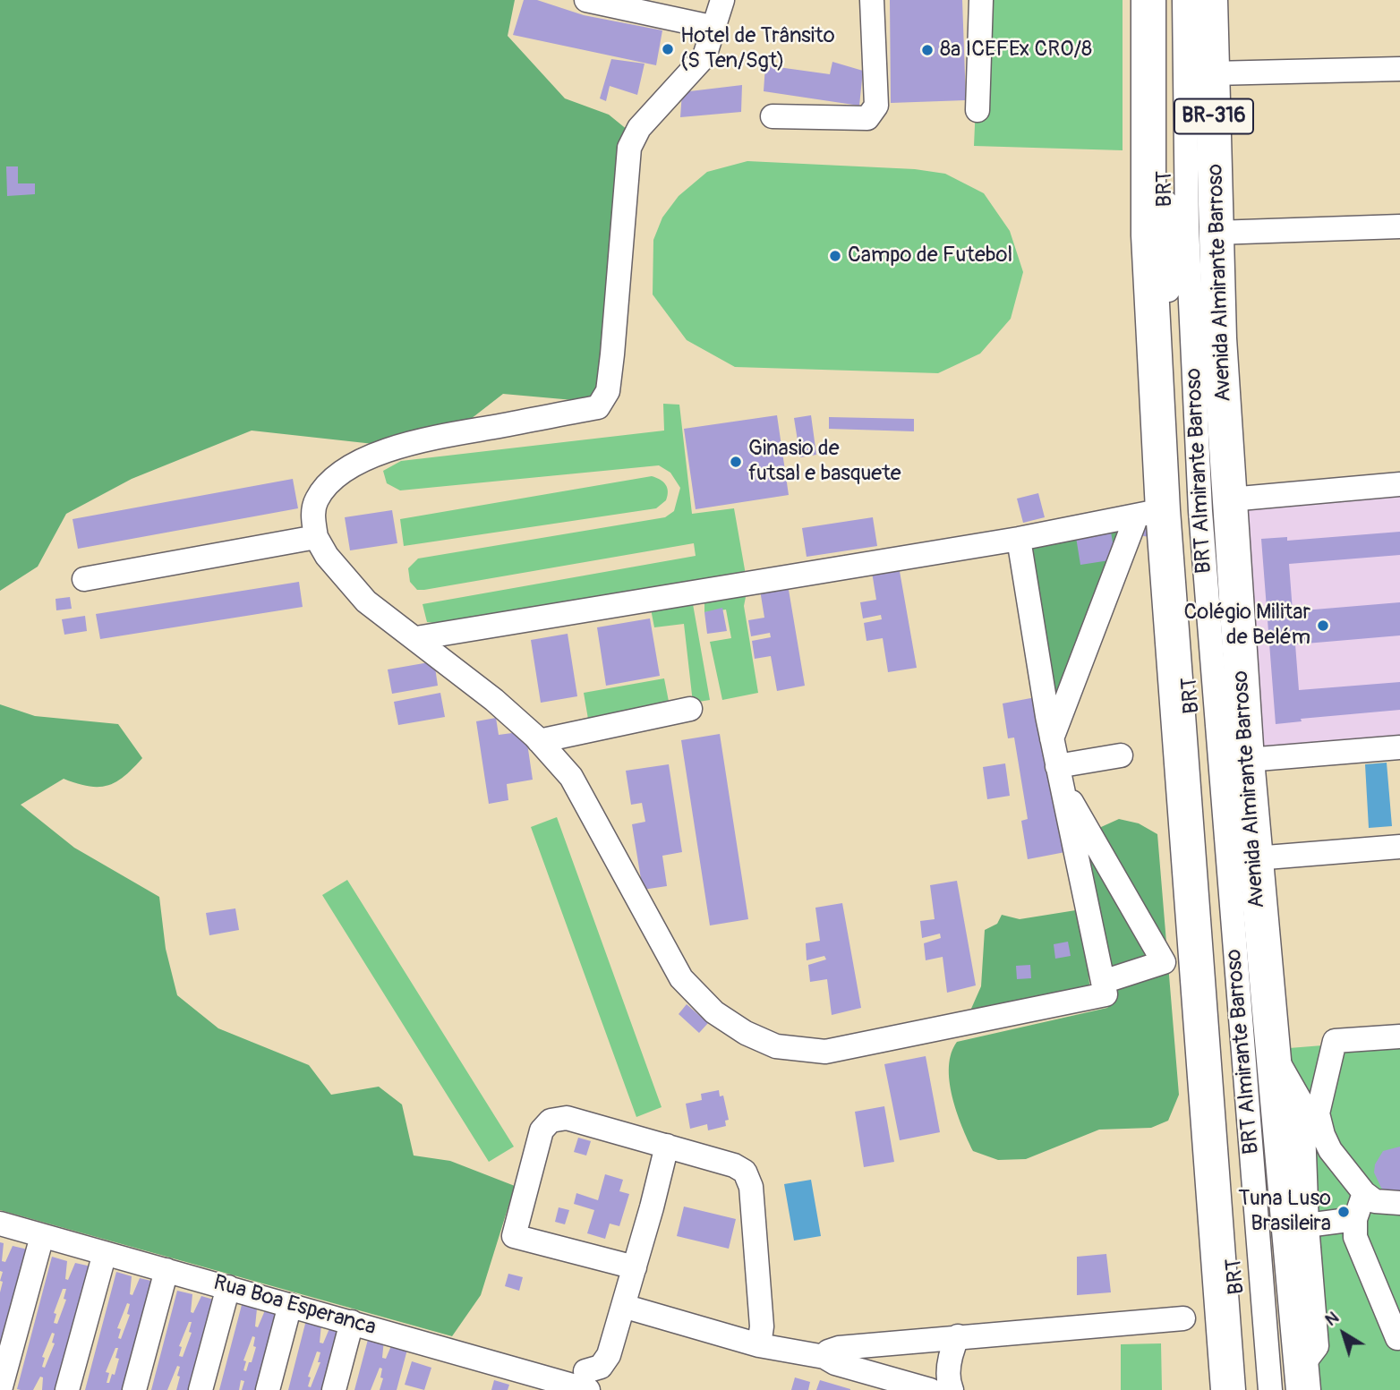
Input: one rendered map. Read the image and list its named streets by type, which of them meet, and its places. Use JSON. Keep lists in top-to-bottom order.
{
  "streets": {
    "highway": ["BR-316", "Avenida Almirante Barroso"],
    "street": ["BRT", "BRT Almirante Barroso", "Rua Boa Esperanca"]
  },
  "places": [
    "Hotel de Trânsito (S Ten/Sgt)",
    "8ª ICEFEx CRO/8",
    "Campo de Futebol",
    "Ginasio de futsal e basquete",
    "Colégio Militar de Belém",
    "Tuna Luso Brasileira"
  ],
  "north": "top left"
}
